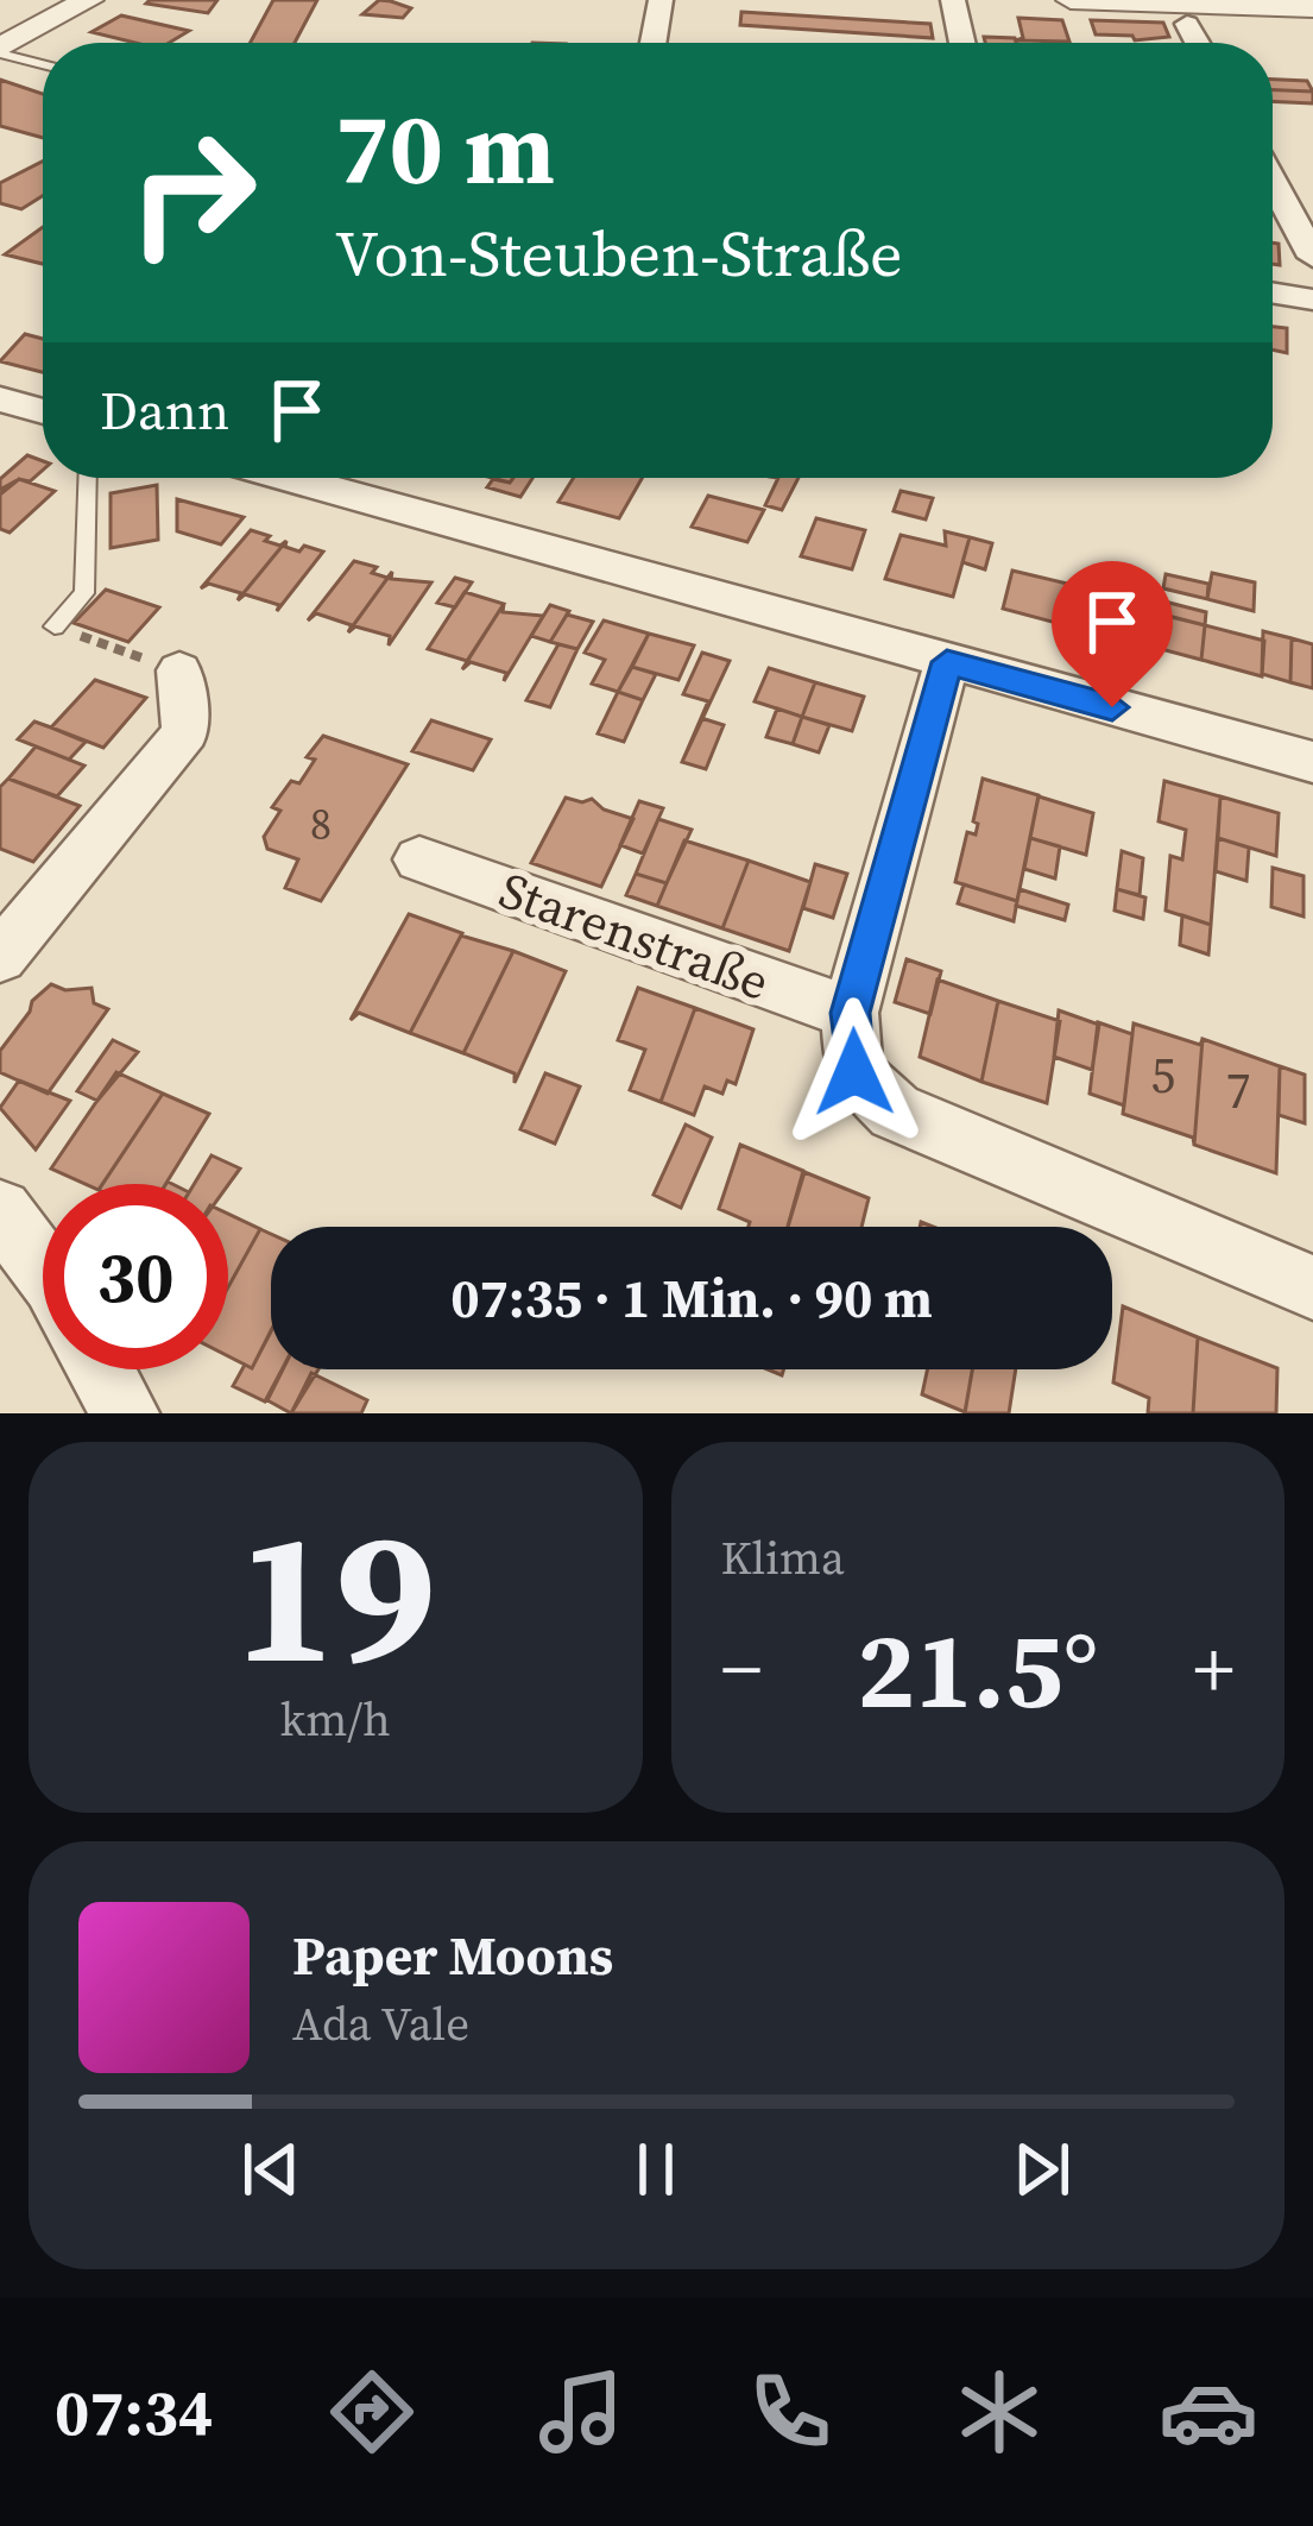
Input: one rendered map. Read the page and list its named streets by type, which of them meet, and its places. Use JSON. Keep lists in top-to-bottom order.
{
  "streets": {
    "street": ["Starenstraße"]
  },
  "house_numbers": ["8", "5", "7"],
  "page": {
    "turn": ["70 m", "Von-Steuben-Straße"],
    "then": "Dann",
    "limit": "30",
    "trip": "07:35 · 1 Min. · 90 m",
    "tile": [
      ["19", "km/h"],
      "Klima"
    ],
    "heat": ["−", "21.5°", "+"],
    "song": ["Paper Moons", "Ada Vale"],
    "tabs": "07:34"
  }
}
